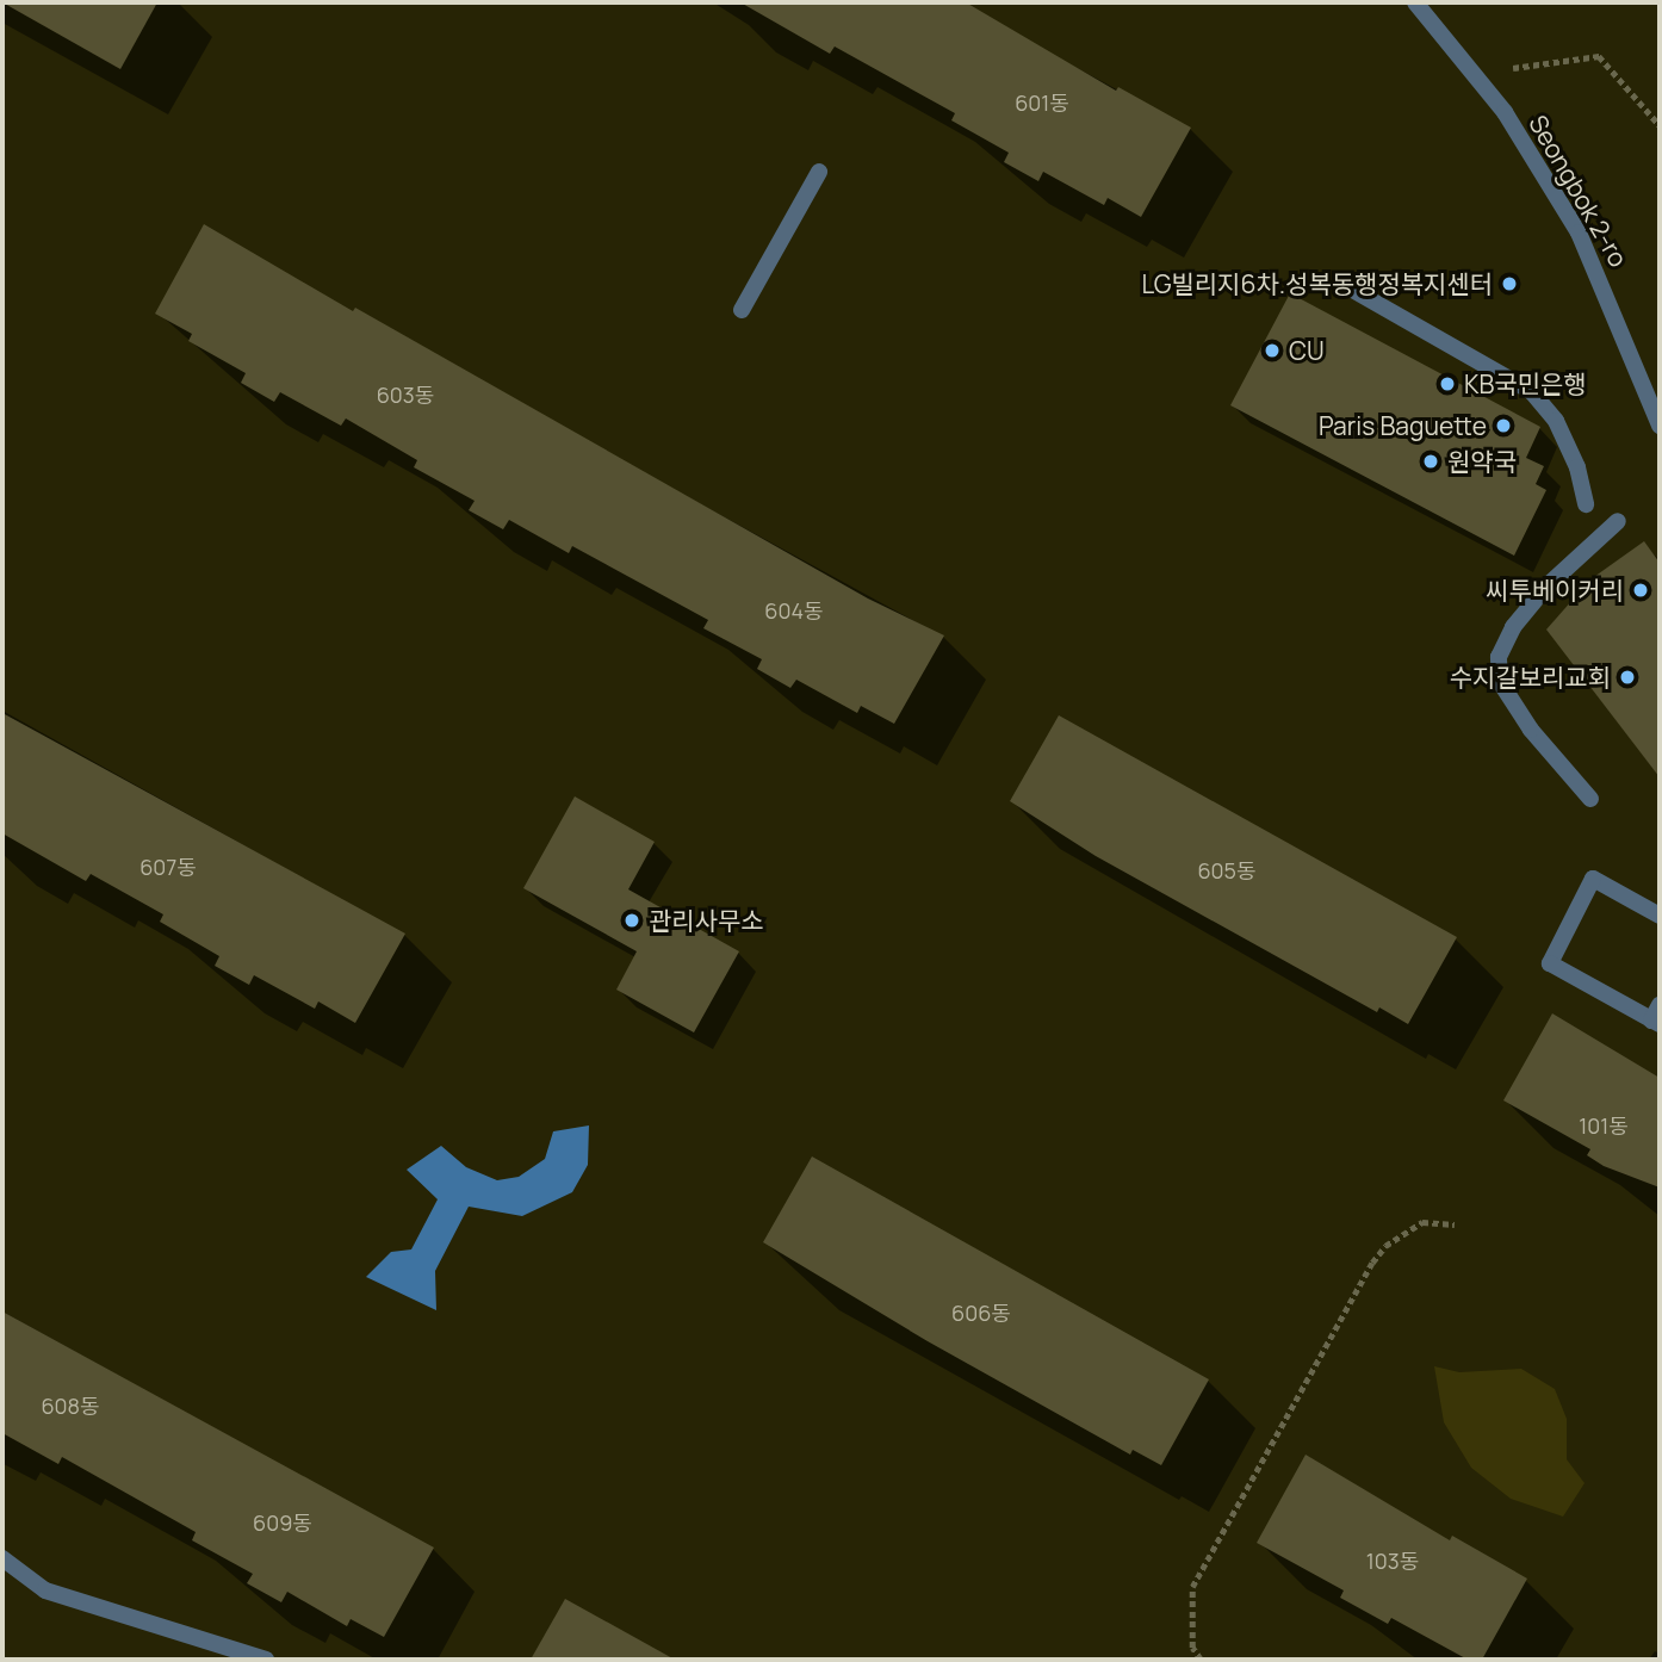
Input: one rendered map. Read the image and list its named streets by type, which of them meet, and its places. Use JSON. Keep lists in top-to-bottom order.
{
  "streets": {
    "street": ["Seongbok 2-ro"]
  },
  "places": [
    "LG빌리지6차.성복동행정복지센터",
    "CU",
    "KB국민은행",
    "Paris Baguette",
    "원약국",
    "씨투베이커리",
    "수지갈보리교회",
    "관리사무소"
  ],
  "house_numbers": [
    "601동",
    "603동",
    "604동",
    "607동",
    "605동",
    "101동",
    "606동",
    "608동",
    "609동",
    "103동"
  ]
}
